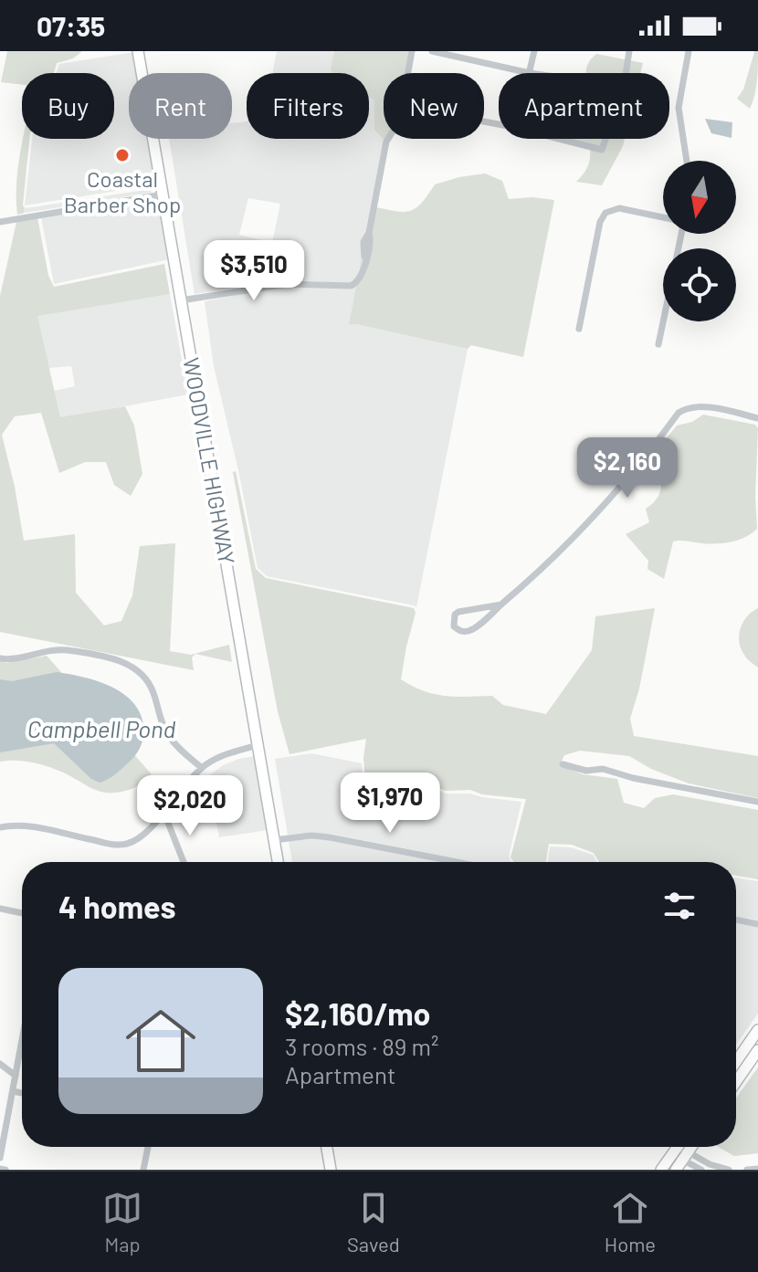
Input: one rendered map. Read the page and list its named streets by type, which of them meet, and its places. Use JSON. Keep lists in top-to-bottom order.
{
  "streets": {
    "main road": ["WOODVILLE HIGHWAY"]
  },
  "water": ["Campbell Pond"],
  "places": ["Coastal Barber Shop"],
  "north": "bottom",
  "page": {
    "status": "07:35",
    "chip": [
      "Buy",
      "Rent",
      "Filters",
      "New",
      "Apartment"
    ],
    "price": [
      "$3,510",
      "$2,160",
      "$1,970",
      "$2,020"
    ],
    "heading": "4 homes",
    "list": [
      {
        "name": "$2,160/mo",
        "note": "3 rooms · 89 m² · Apartment"
      }
    ],
    "tabs": ["Map", "Saved", "Home"]
  }
}
